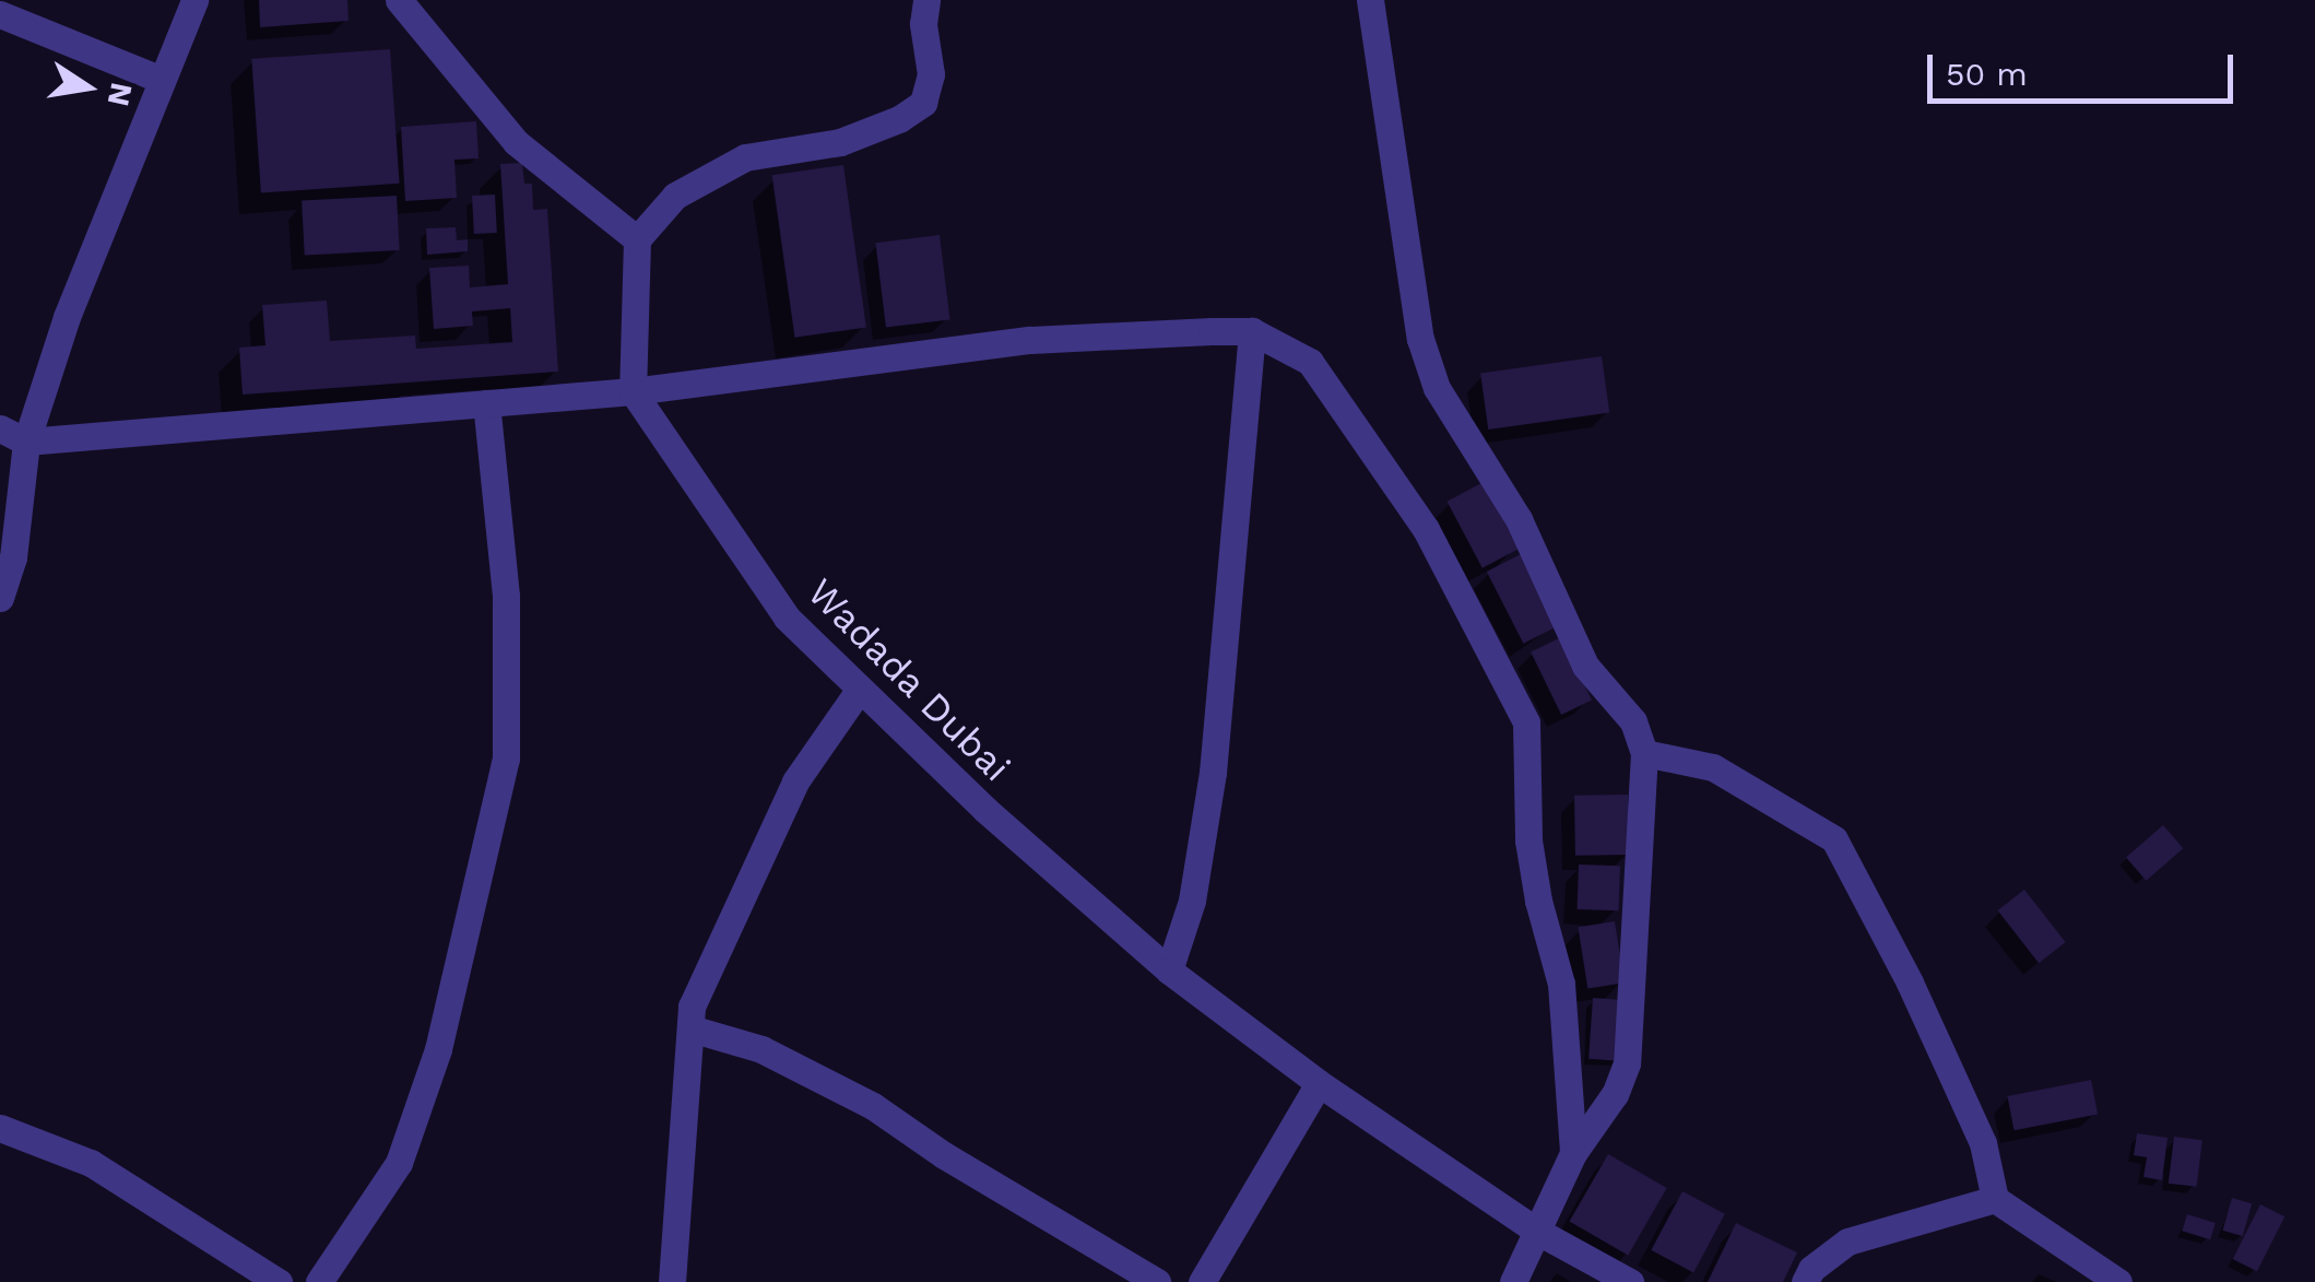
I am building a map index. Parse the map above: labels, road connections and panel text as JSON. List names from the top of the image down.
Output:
{
  "streets": {
    "street": ["Wadada Dubai"]
  },
  "scale_bar": "50 m",
  "north": "right"
}
